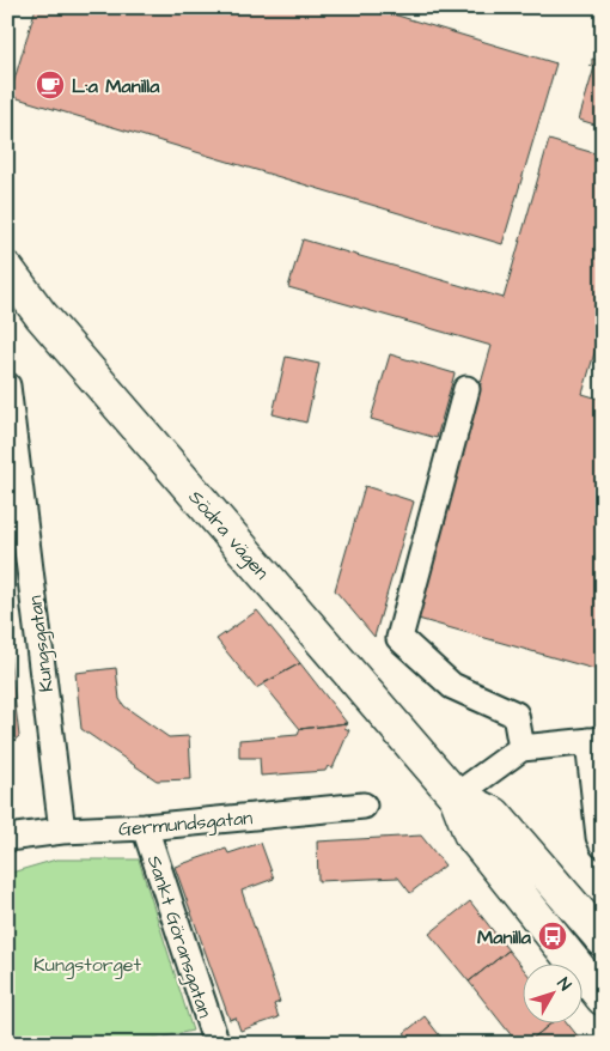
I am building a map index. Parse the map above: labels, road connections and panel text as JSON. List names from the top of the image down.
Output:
{
  "streets": {
    "main road": ["Södra vägen"],
    "street": ["Kungsgatan", "Germundsgatan", "Sankt Göransgatan"]
  },
  "crossings": [
    ["Kungsgatan", "Germundsgatan"],
    ["Germundsgatan", "Sankt Göransgatan"]
  ],
  "parks": ["Kungstorget"],
  "places": {
    "cafe": ["L:a Manilla"],
    "bus stop": ["Manilla"]
  },
  "north": "top right"
}
